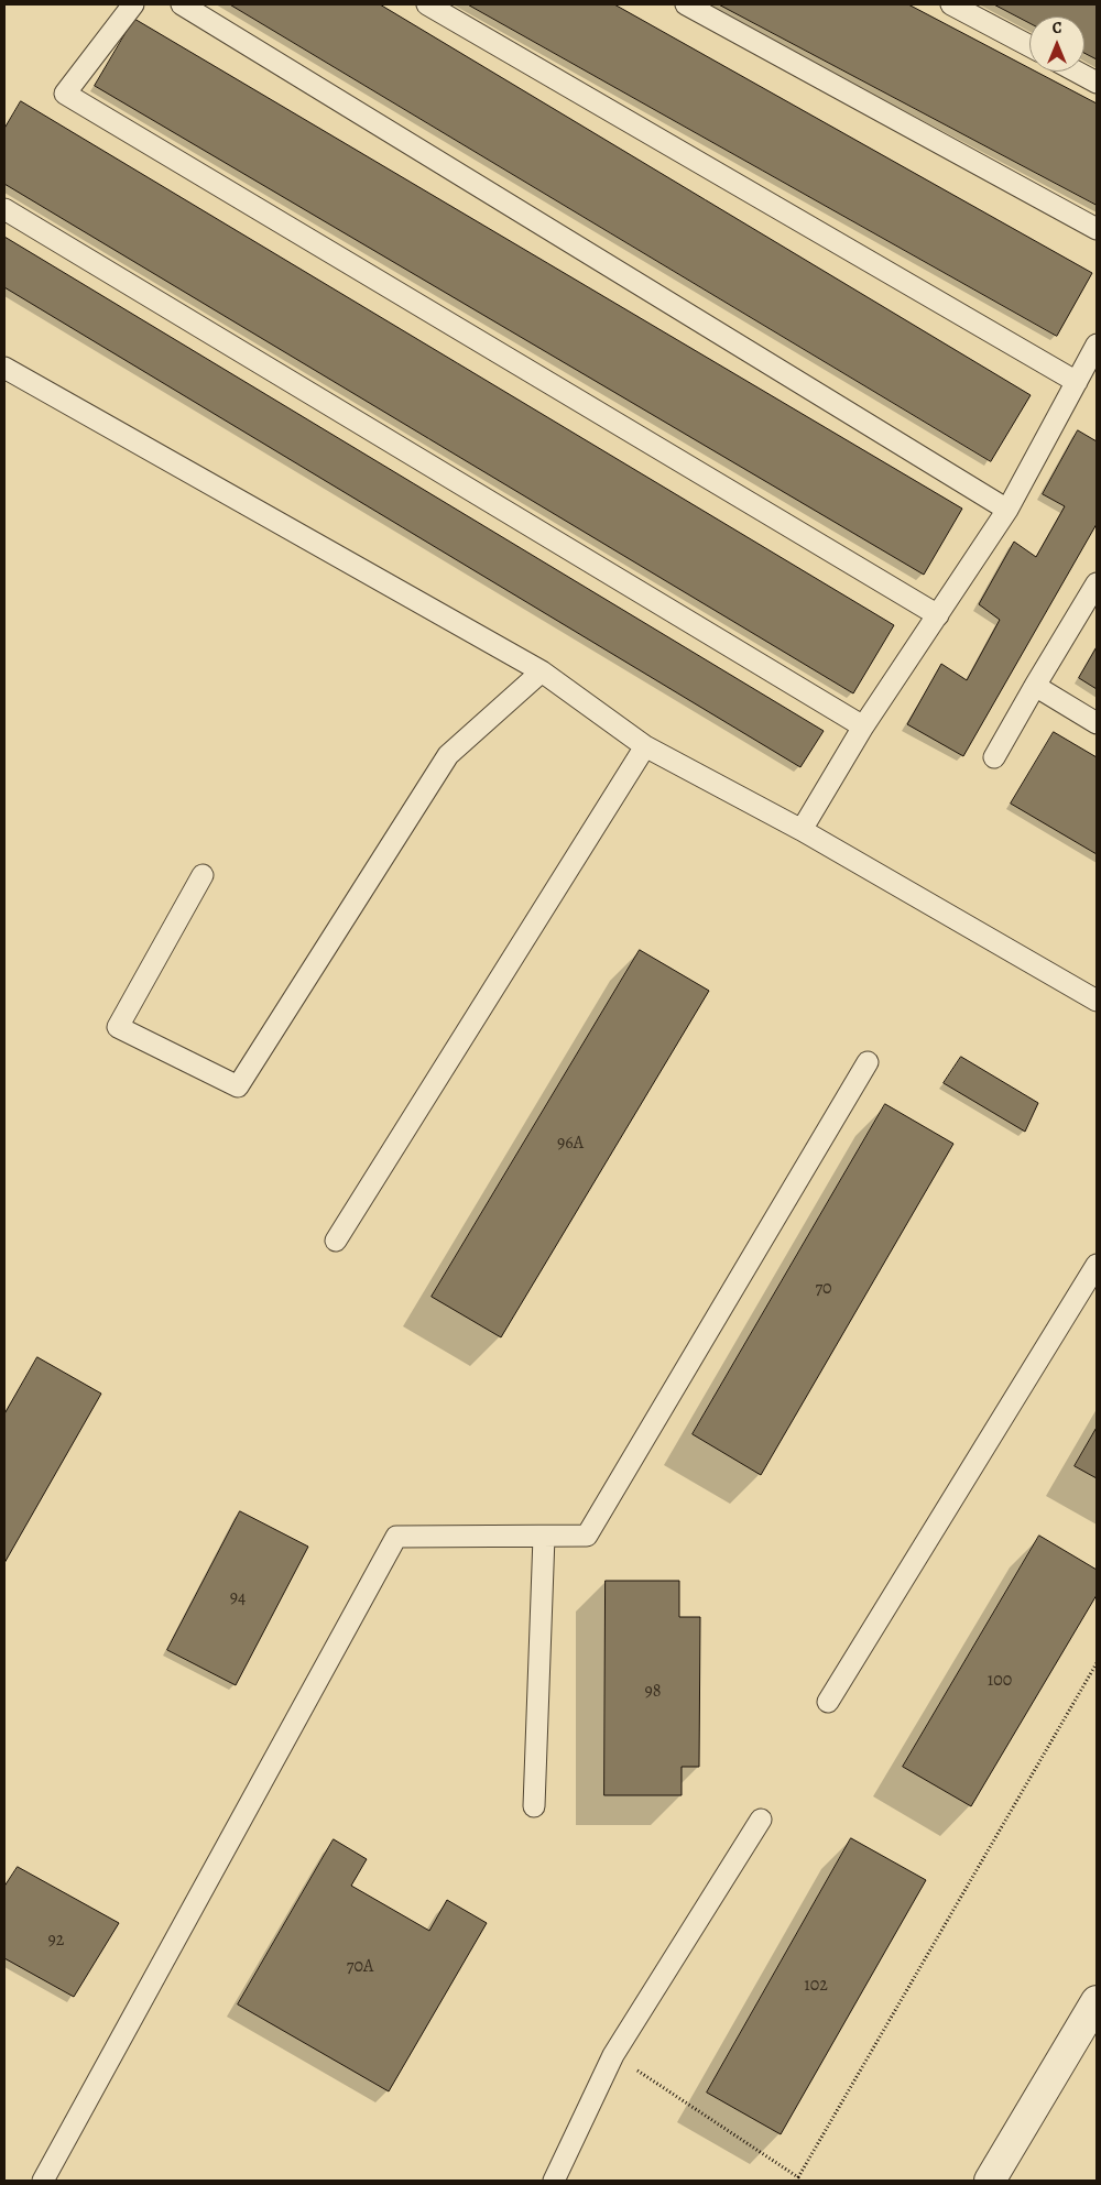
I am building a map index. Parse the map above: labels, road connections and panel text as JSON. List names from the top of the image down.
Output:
{
  "house_numbers": [
    "96А",
    "70",
    "94",
    "100",
    "98",
    "92",
    "70А",
    "102"
  ],
  "north": "top"
}
